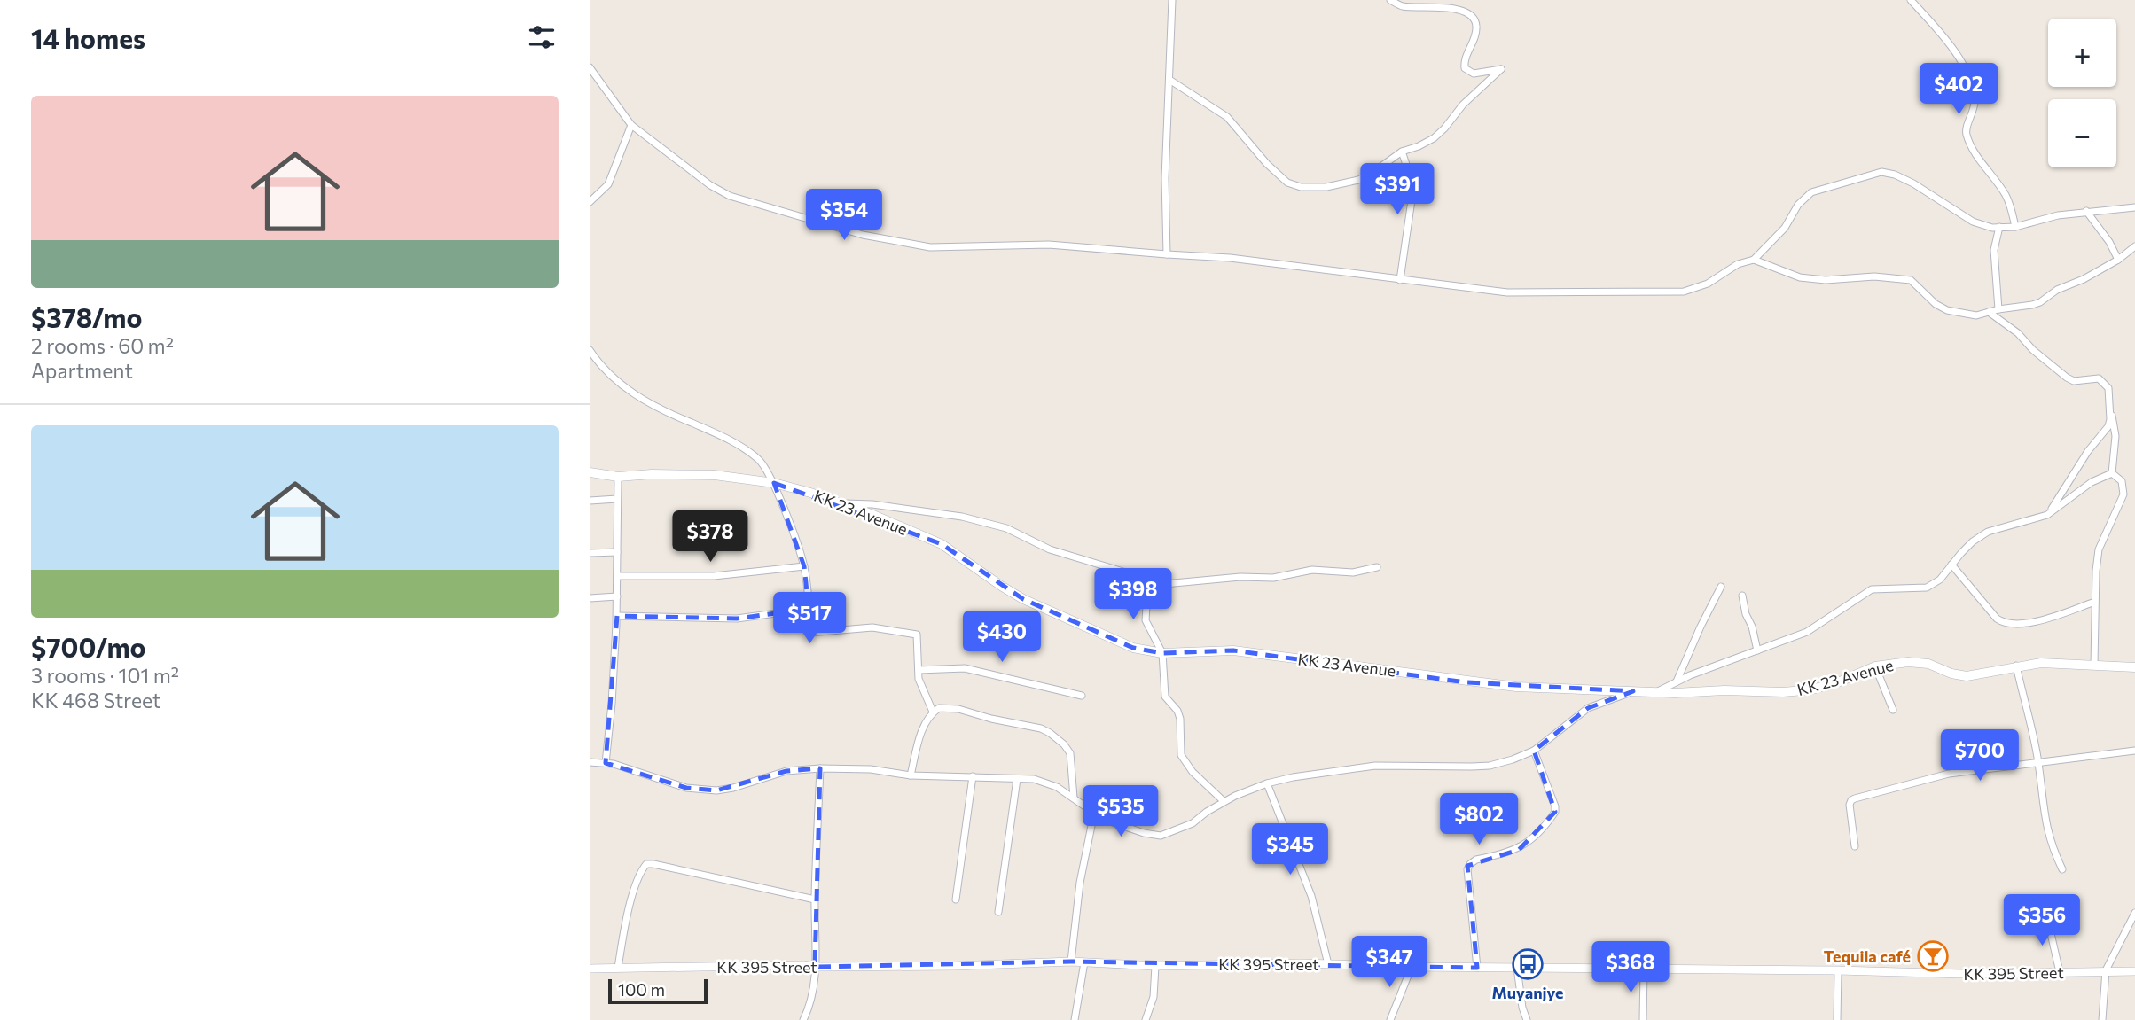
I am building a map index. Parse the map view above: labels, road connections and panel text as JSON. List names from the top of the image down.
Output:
{
  "streets": {
    "main road": ["KK 23 Avenue"],
    "street": ["KK 395 Street"]
  },
  "places": {
    "bar": ["Tequila café"],
    "bus stop": ["Muyanjye"]
  },
  "scale_bar": "100 m",
  "page": {
    "heading": "14 homes",
    "map_buttons": ["+", "−"],
    "price": [
      "$402",
      "$391",
      "$354",
      "$378",
      "$398",
      "$517",
      "$430",
      "$700",
      "$535",
      "$802",
      "$345",
      "$356",
      "$347",
      "$368"
    ],
    "list": [
      {
        "name": "$378/mo",
        "note": "2 rooms · 60 m² · Apartment"
      },
      {
        "name": "$700/mo",
        "note": "3 rooms · 101 m² · KK 468 Street"
      }
    ],
    "scale": "100 m"
  }
}
